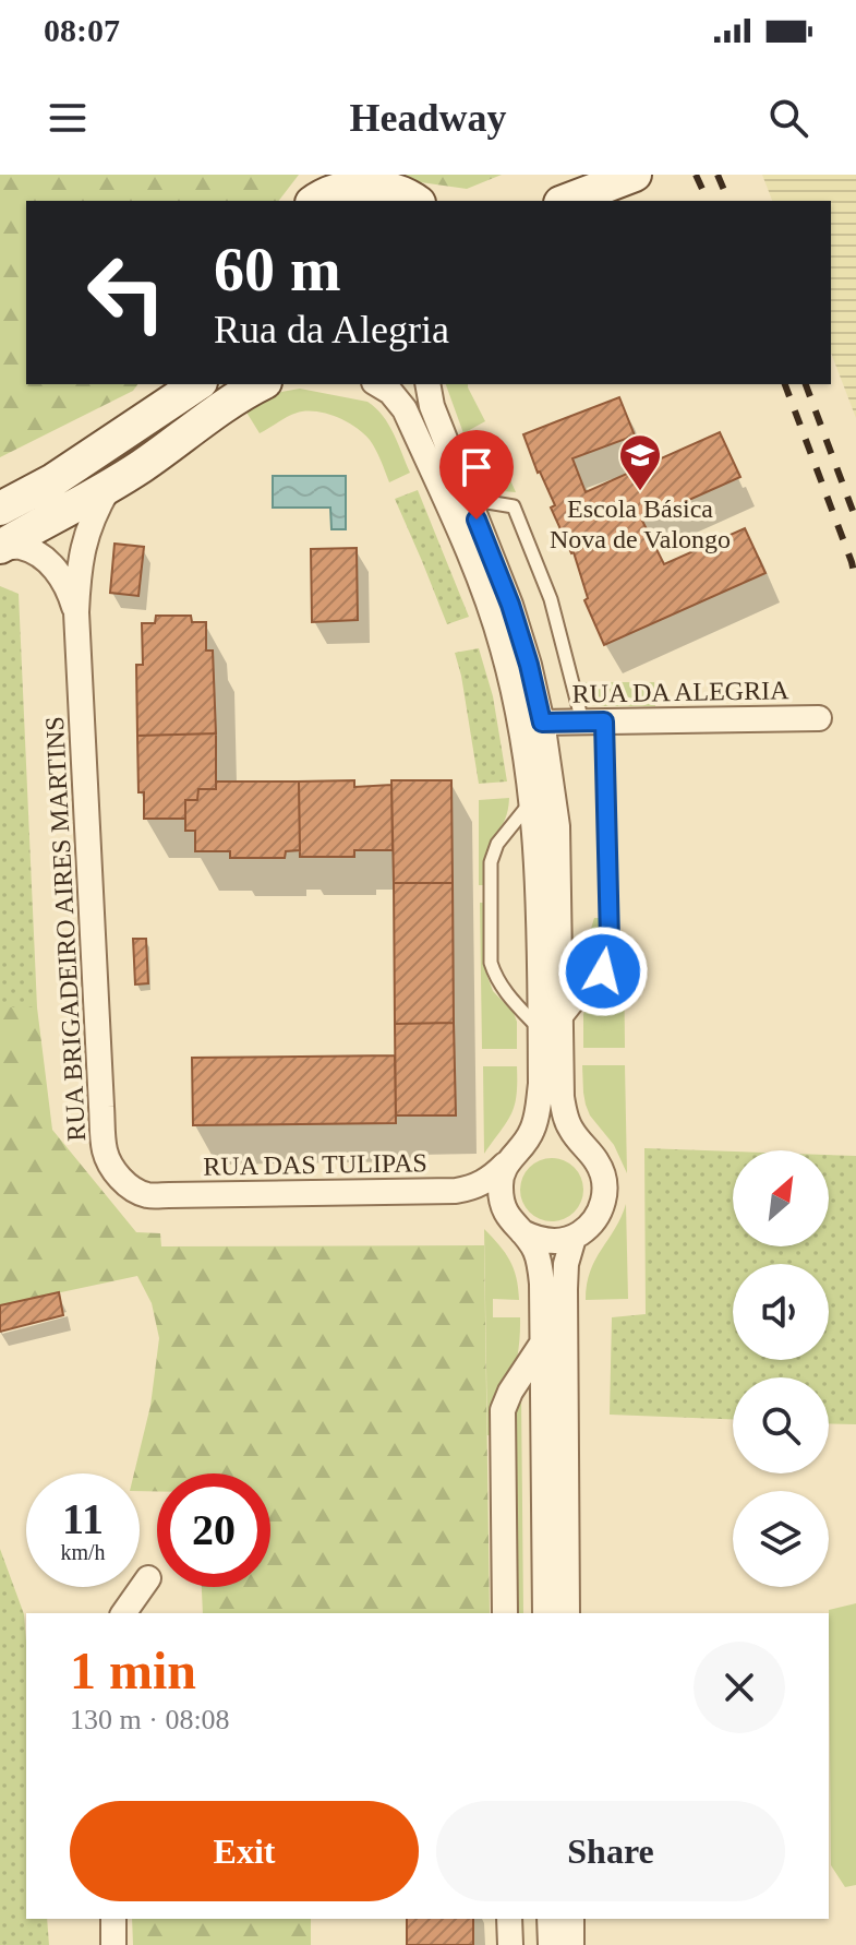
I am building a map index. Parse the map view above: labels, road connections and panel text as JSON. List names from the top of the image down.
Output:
{
  "streets": {
    "street": ["RUA DA ALEGRIA", "RUA BRIGADEIRO AIRES MARTINS", "RUA DAS TULIPAS"]
  },
  "crossings": [
    ["RUA BRIGADEIRO AIRES MARTINS", "RUA DAS TULIPAS"]
  ],
  "places": {
    "school or university": ["Escola Básica Nova de Valongo"]
  },
  "north": "top right",
  "page": {
    "status": "08:07",
    "header": "Headway",
    "turn": ["60 m", "Rua da Alegria"],
    "speed": "11 km/h",
    "limit": "20",
    "heading": ["1 min", "130 m · 08:08"],
    "buttons": ["Exit", "Share"]
  }
}
